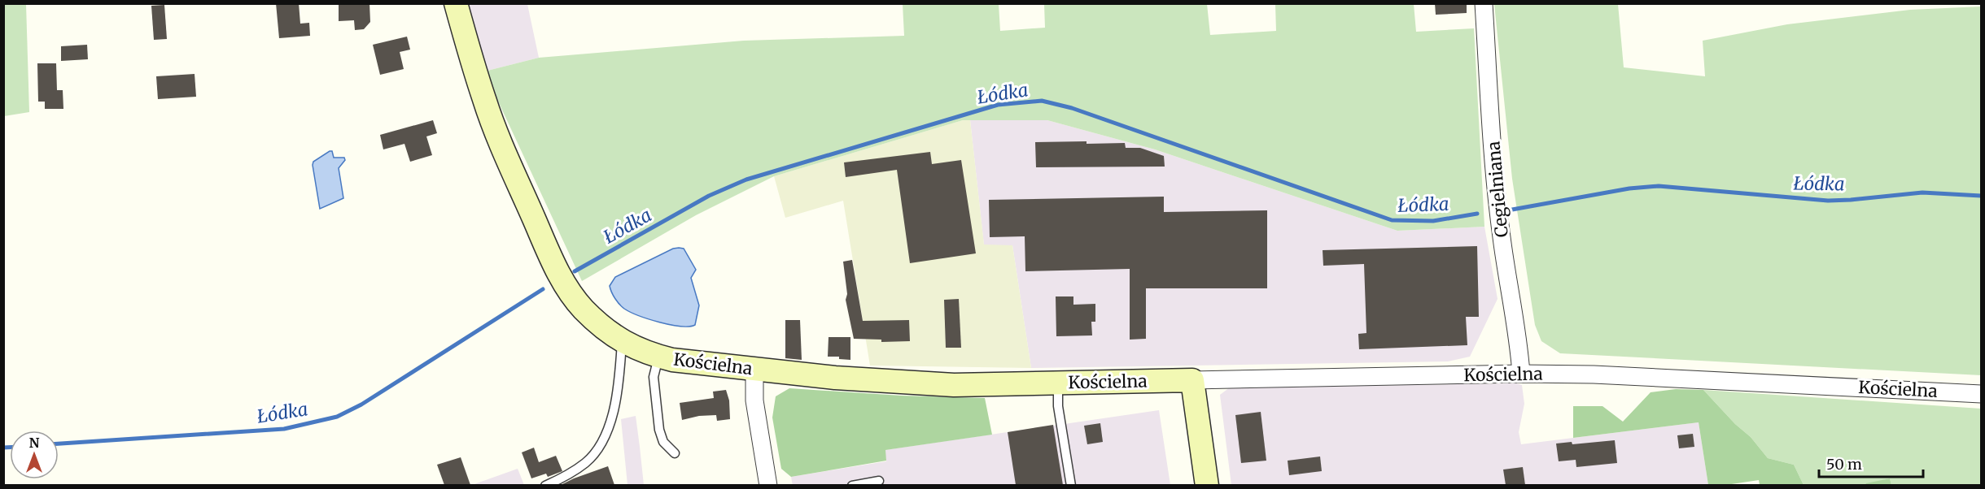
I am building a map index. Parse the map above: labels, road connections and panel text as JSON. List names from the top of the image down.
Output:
{
  "streets": {
    "street": ["Cegielniana", "Kościelna"]
  },
  "crossings": [
    ["Cegielniana", "Kościelna"]
  ],
  "water": ["Łódka"],
  "scale_bar": "50 m",
  "north": "top"
}
